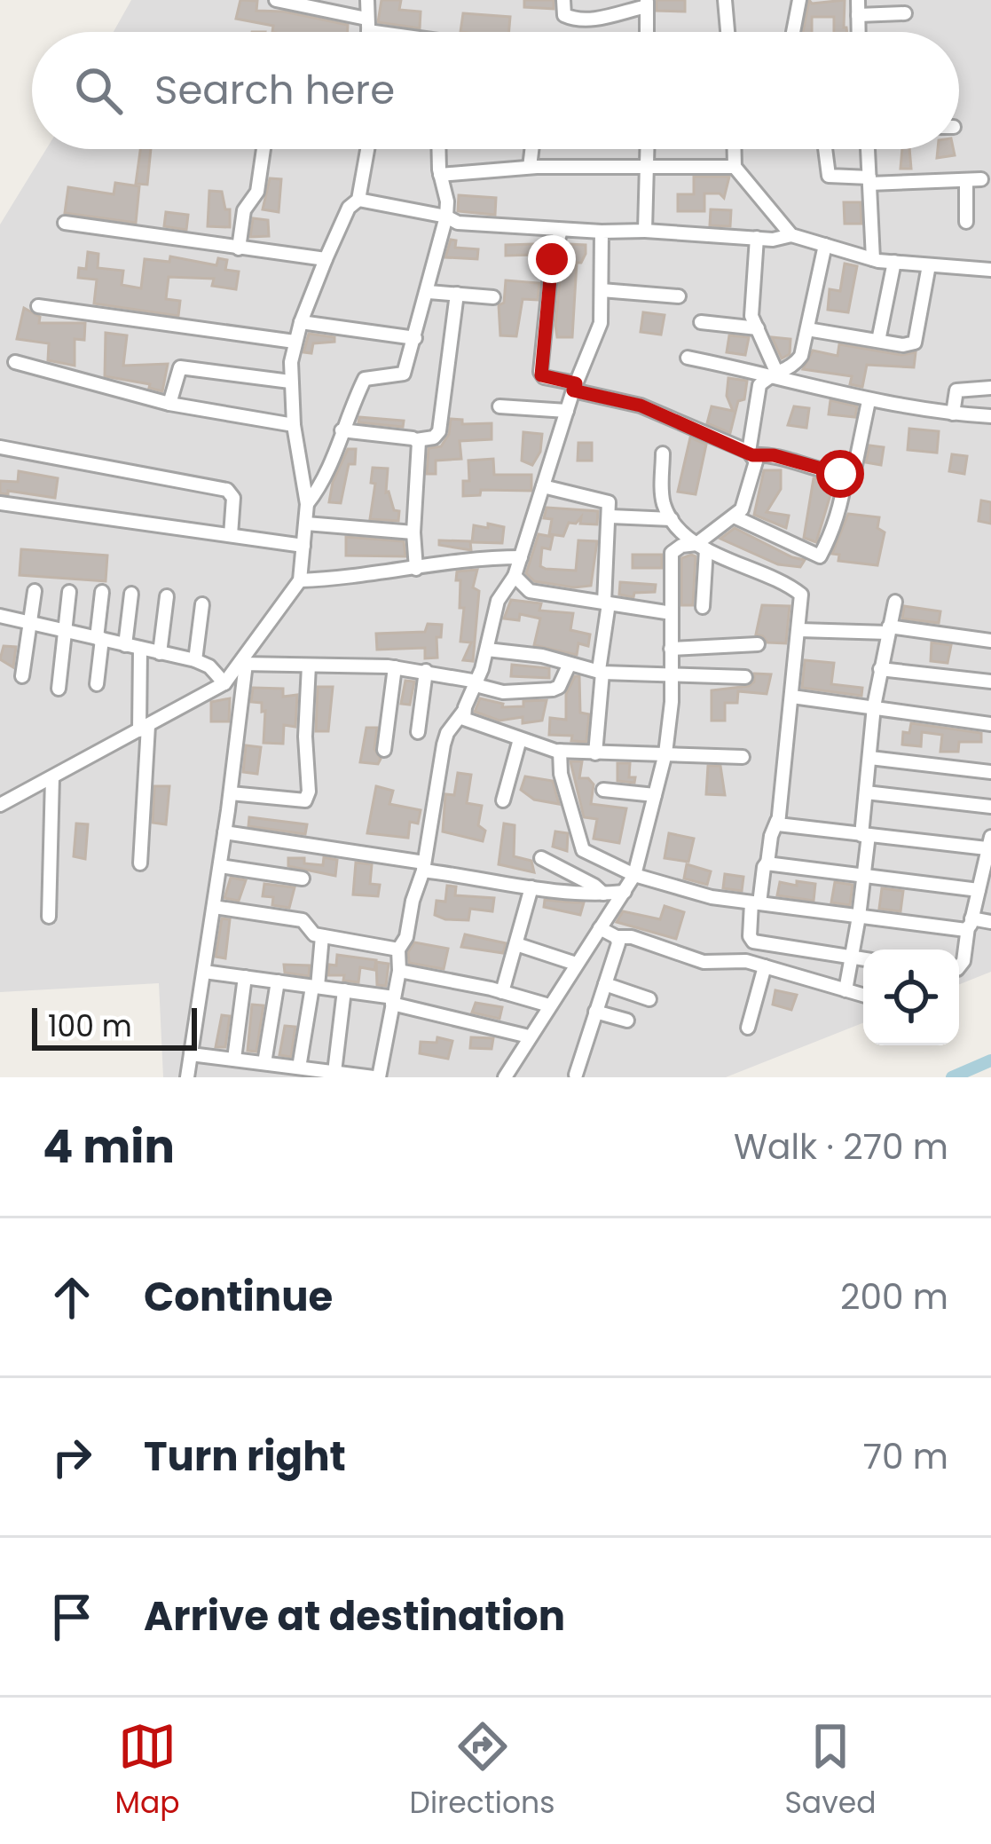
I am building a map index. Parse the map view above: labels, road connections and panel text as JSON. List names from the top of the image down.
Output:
{
  "scale_bar": "100 m",
  "page": {
    "search": "Search here",
    "scale": "100 m",
    "heading": ["4 min", "Walk · 270 m"],
    "list": [
      ["Continue", "200 m"],
      ["Turn right", "70 m"],
      "Arrive at destination"
    ],
    "nav": ["Map", "Directions", "Saved"]
  }
}
